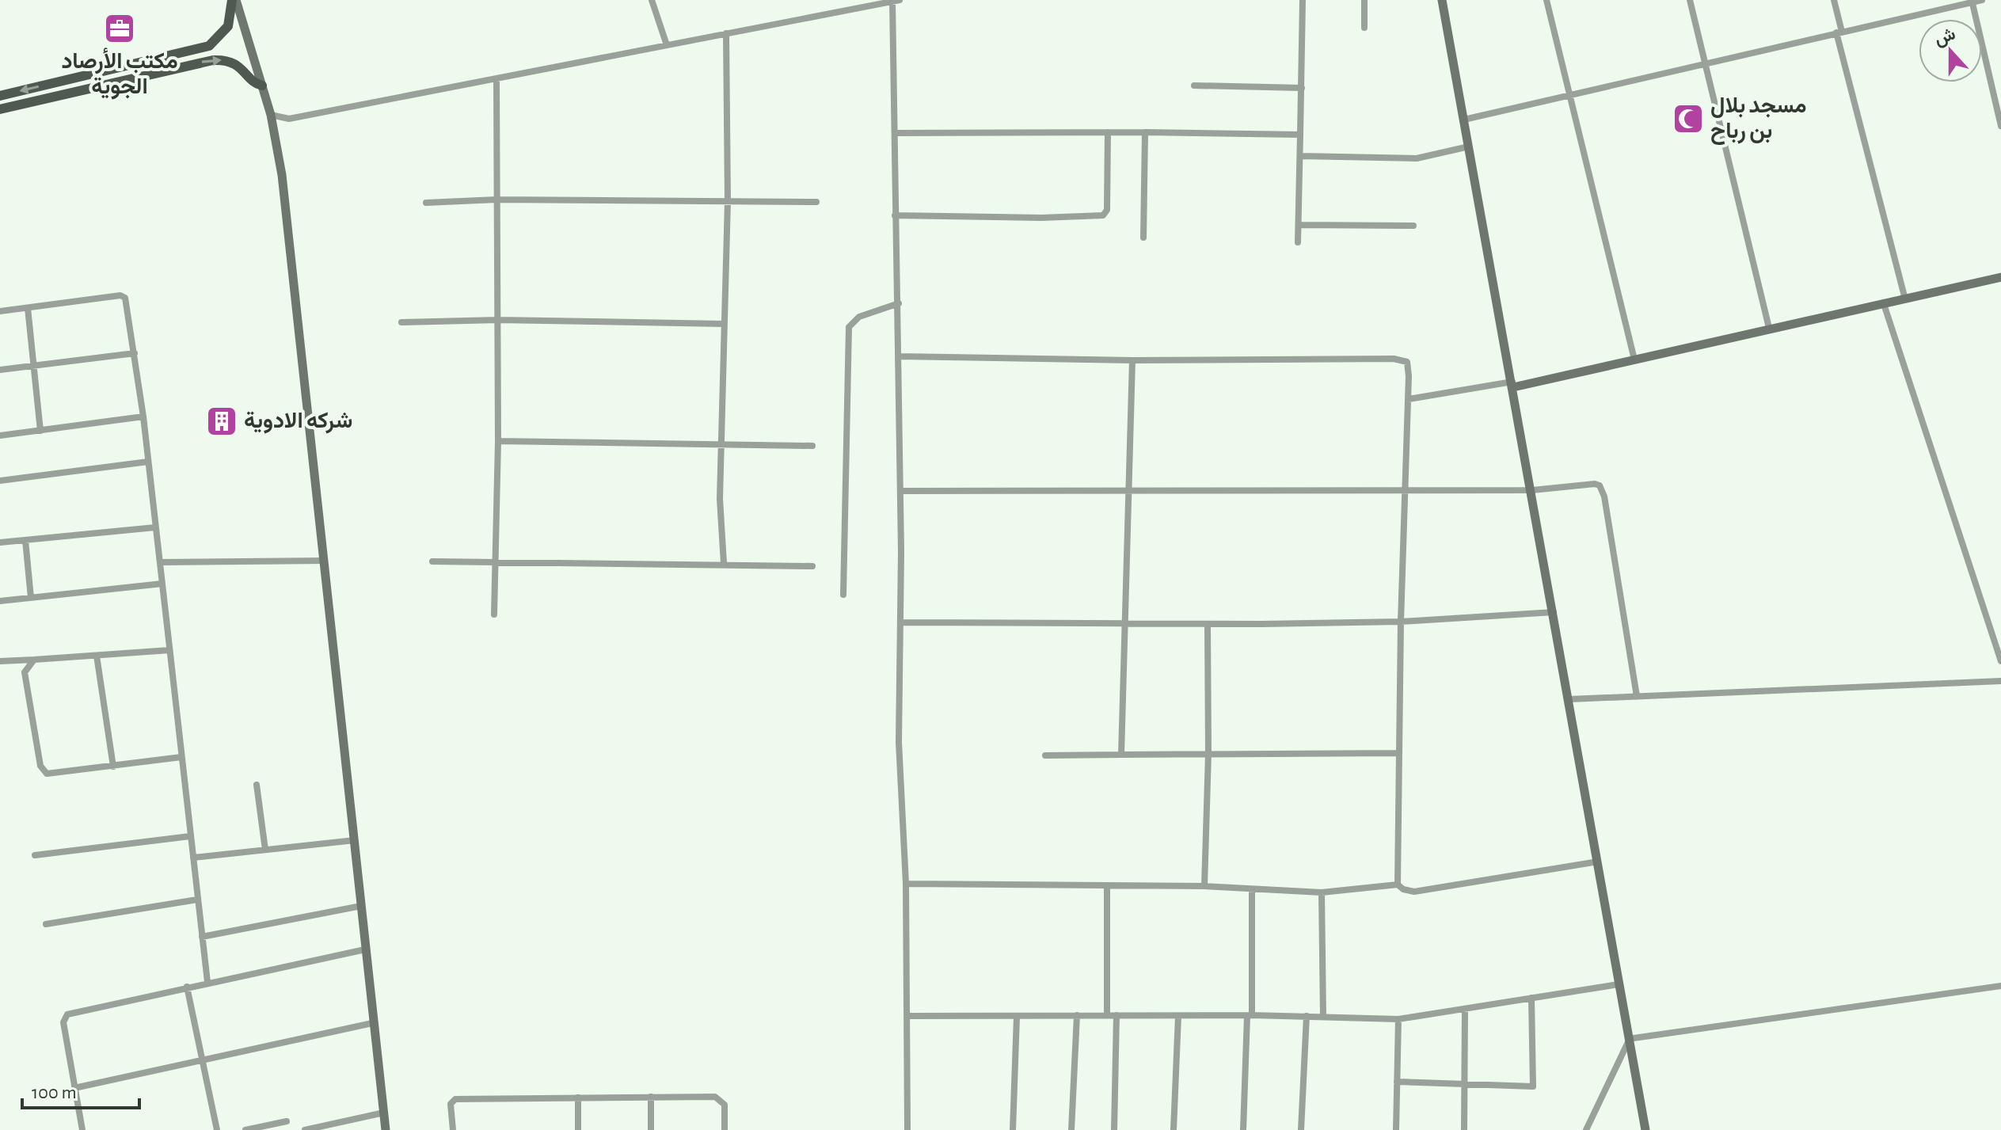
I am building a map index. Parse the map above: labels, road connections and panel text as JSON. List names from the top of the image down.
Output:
{
  "places": {
    "office": ["مكتب الأرصاد الجوية"],
    "mosque": ["مسجد بلال بن رباح"],
    "building": ["شركه الادوية"]
  },
  "scale_bar": "100 m",
  "north": "top"
}
